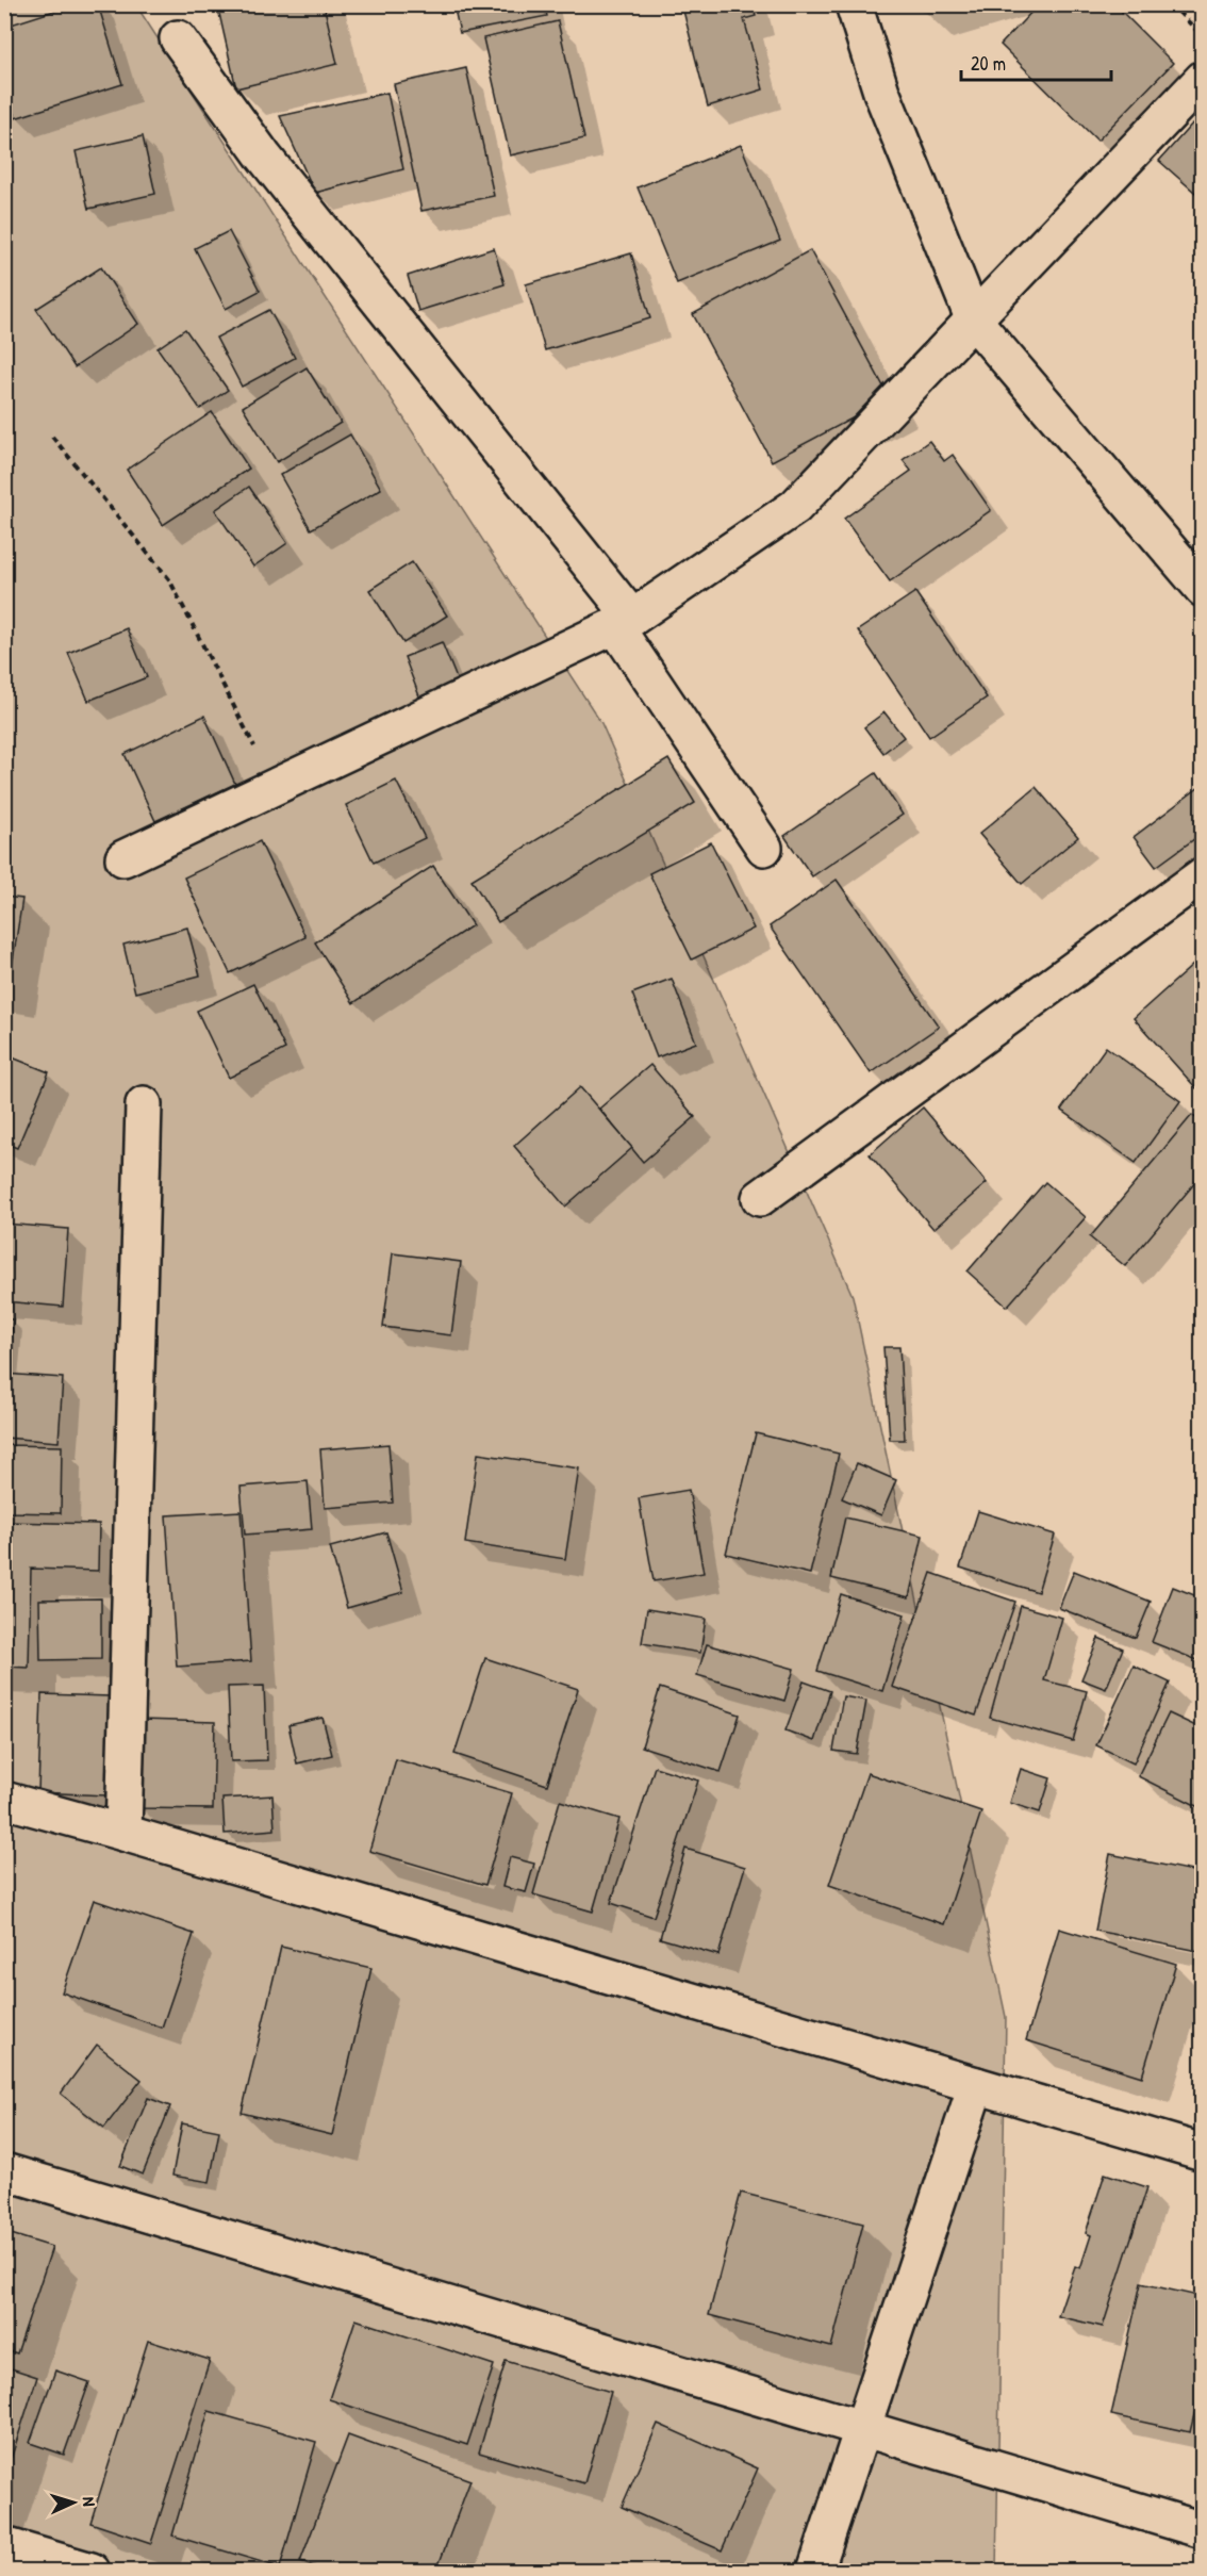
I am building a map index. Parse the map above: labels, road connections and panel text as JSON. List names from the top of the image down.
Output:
{
  "scale_bar": "20 m",
  "north": "right"
}
